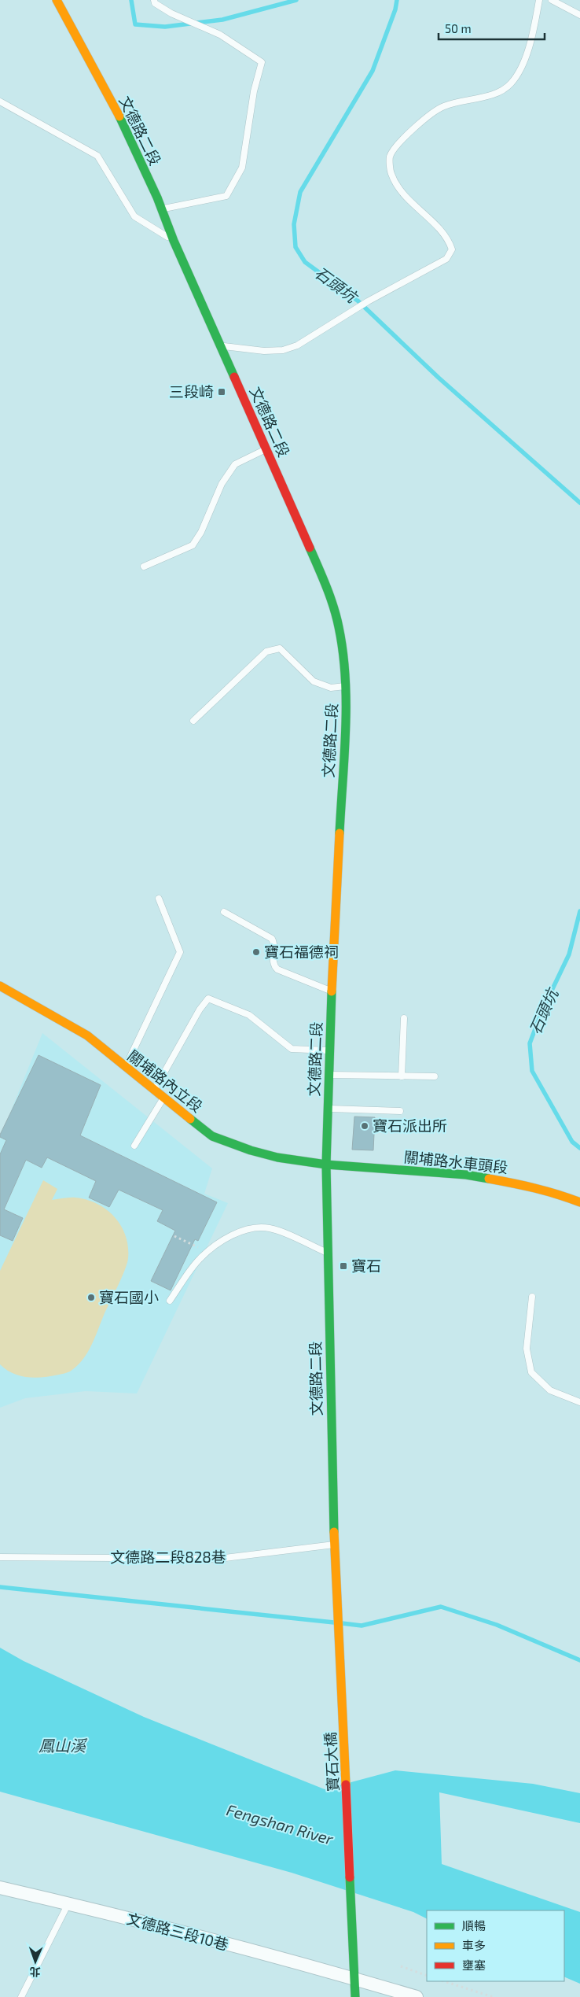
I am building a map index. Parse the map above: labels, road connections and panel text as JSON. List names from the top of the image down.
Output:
{
  "streets": {
    "main road": [
      "文德路二段",
      "關埔路內立段",
      "關埔路水車頭段",
      "寶石大橋"
    ],
    "street": ["文德路三段10巷"],
    "lane": ["文德路二段828巷"]
  },
  "crossings": [
    ["文德路二段", "關埔路內立段"],
    ["文德路二段", "關埔路水車頭段"],
    ["文德路二段", "文德路二段828巷"],
    ["文德路二段", "寶石大橋"],
    ["關埔路內立段", "關埔路水車頭段"],
    ["文德路二段828巷", "寶石大橋"],
    ["寶石大橋", "文德路三段10巷"]
  ],
  "water": ["石頭坑", "鳳山溪", "Fengshan River"],
  "places": {
    "transit": ["三段崎", "寶石"],
    "other": ["寶石福德祠", "寶石派出所", "寶石國小"]
  },
  "legend": ["順暢", "車多", "壅塞"],
  "scale_bar": "50 m",
  "north": "bottom"
}
